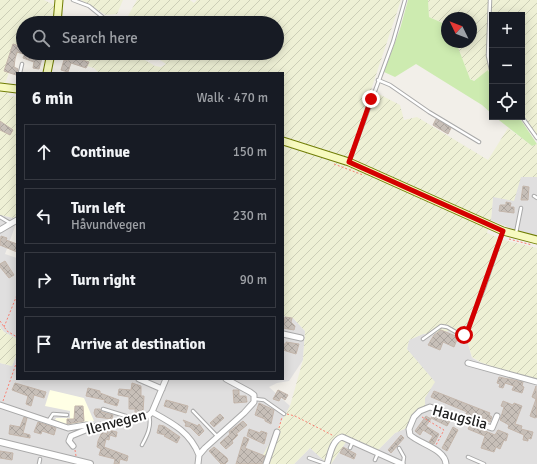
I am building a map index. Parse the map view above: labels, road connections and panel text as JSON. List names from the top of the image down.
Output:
{
  "streets": {
    "street": ["Haugslia", "Ilenvegen"]
  },
  "north": "top left",
  "page": {
    "map_buttons": ["+", "−"],
    "search": "Search here",
    "heading": ["6 min", "Walk · 470 m"],
    "list": [
      ["Continue", "150 m"],
      ["Turn left", "Håvundvegen", "230 m"],
      ["Turn right", "90 m"],
      "Arrive at destination"
    ]
  }
}
